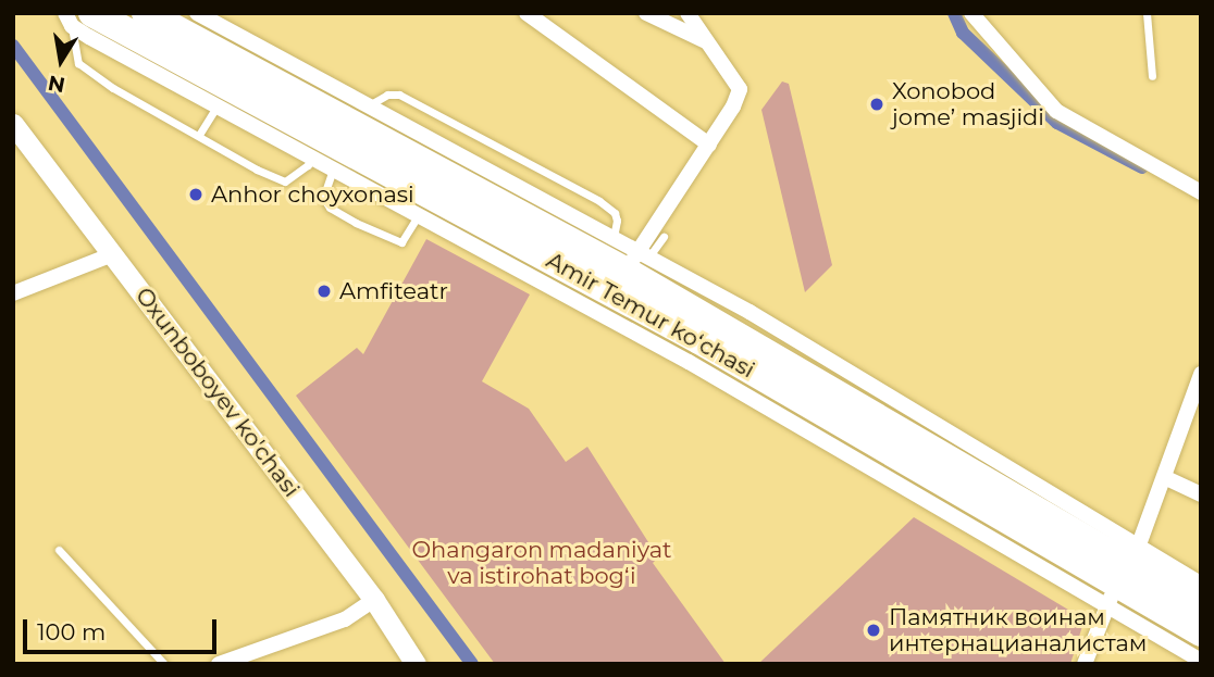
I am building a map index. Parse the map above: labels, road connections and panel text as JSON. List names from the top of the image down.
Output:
{
  "streets": {
    "highway": ["Amir Temur koʻchasi"],
    "main road": ["Oxunboboyev ko'chasi"]
  },
  "parks": ["Ohangaron madaniyat va istirohat bogʻi"],
  "places": [
    "Xonobod jome’ masjidi",
    "Anhor choyxonasi",
    "Amfiteatr",
    "Памятник воинам интернацианалистам"
  ],
  "scale_bar": "100 m",
  "north": "bottom"
}
